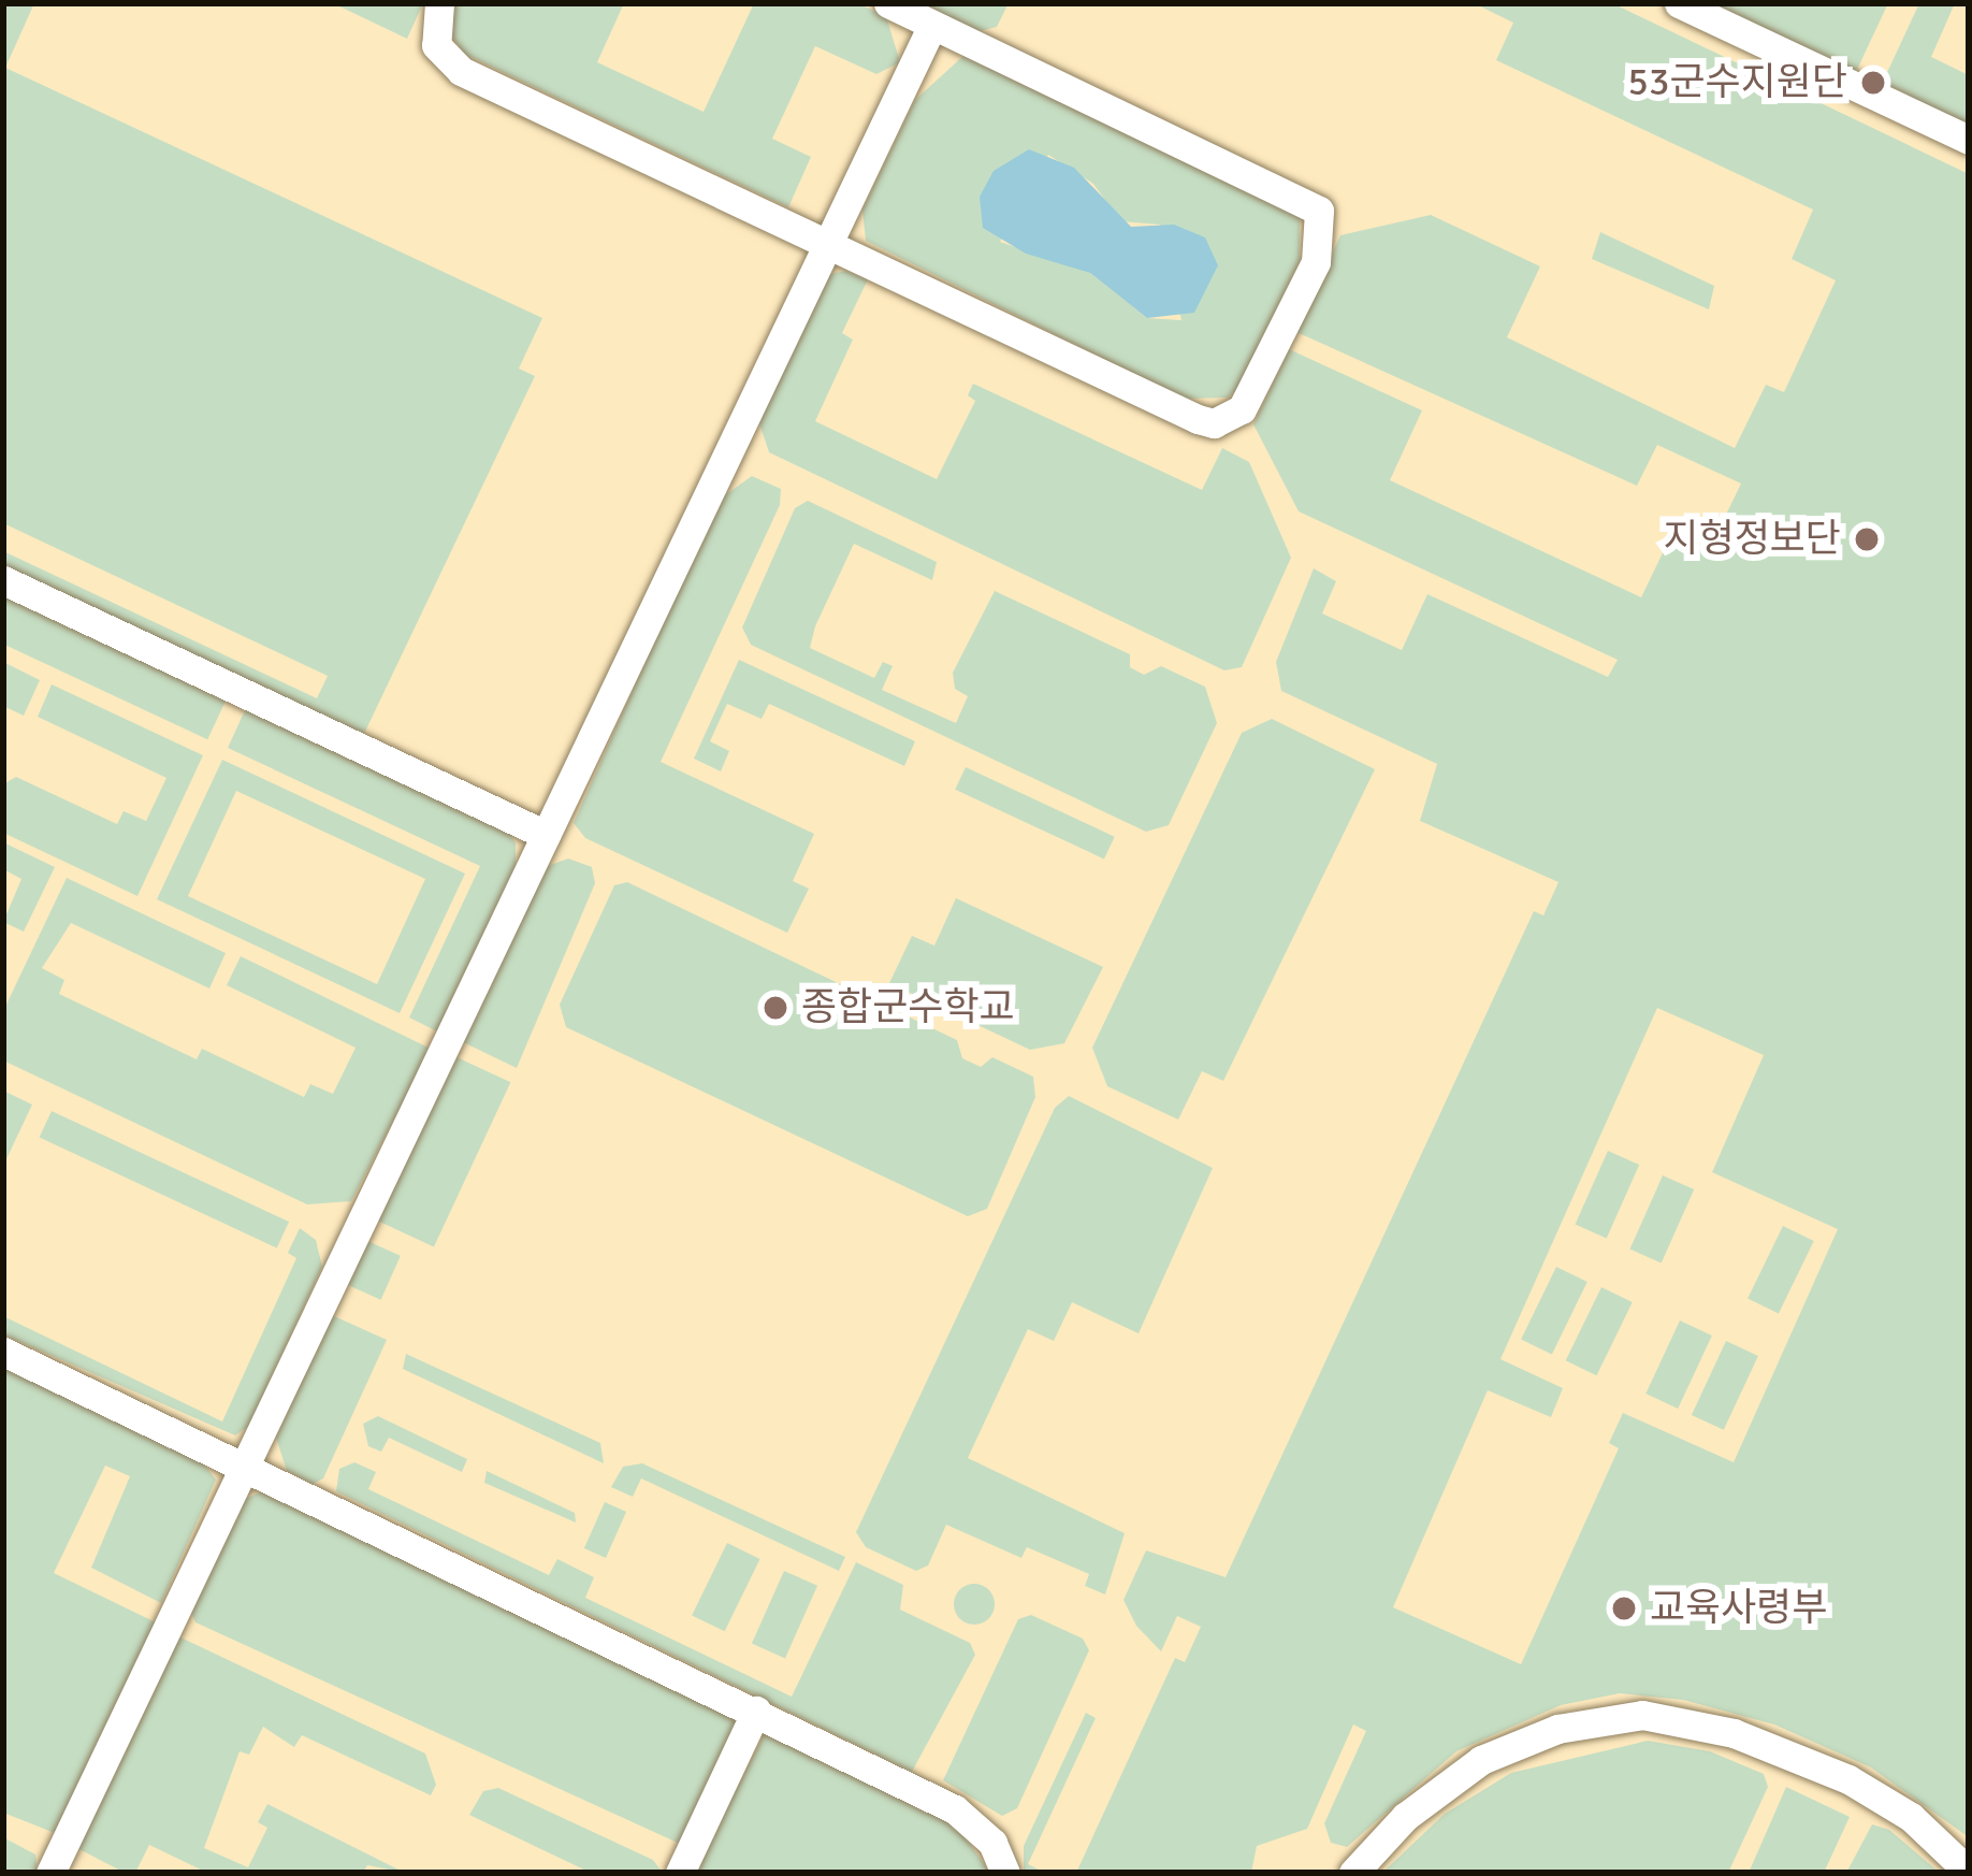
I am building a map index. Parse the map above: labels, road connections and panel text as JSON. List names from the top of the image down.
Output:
{
  "places": [
    "53군수지원단",
    "지형정보단",
    "종합군수학교",
    "교육사령부"
  ]
}
